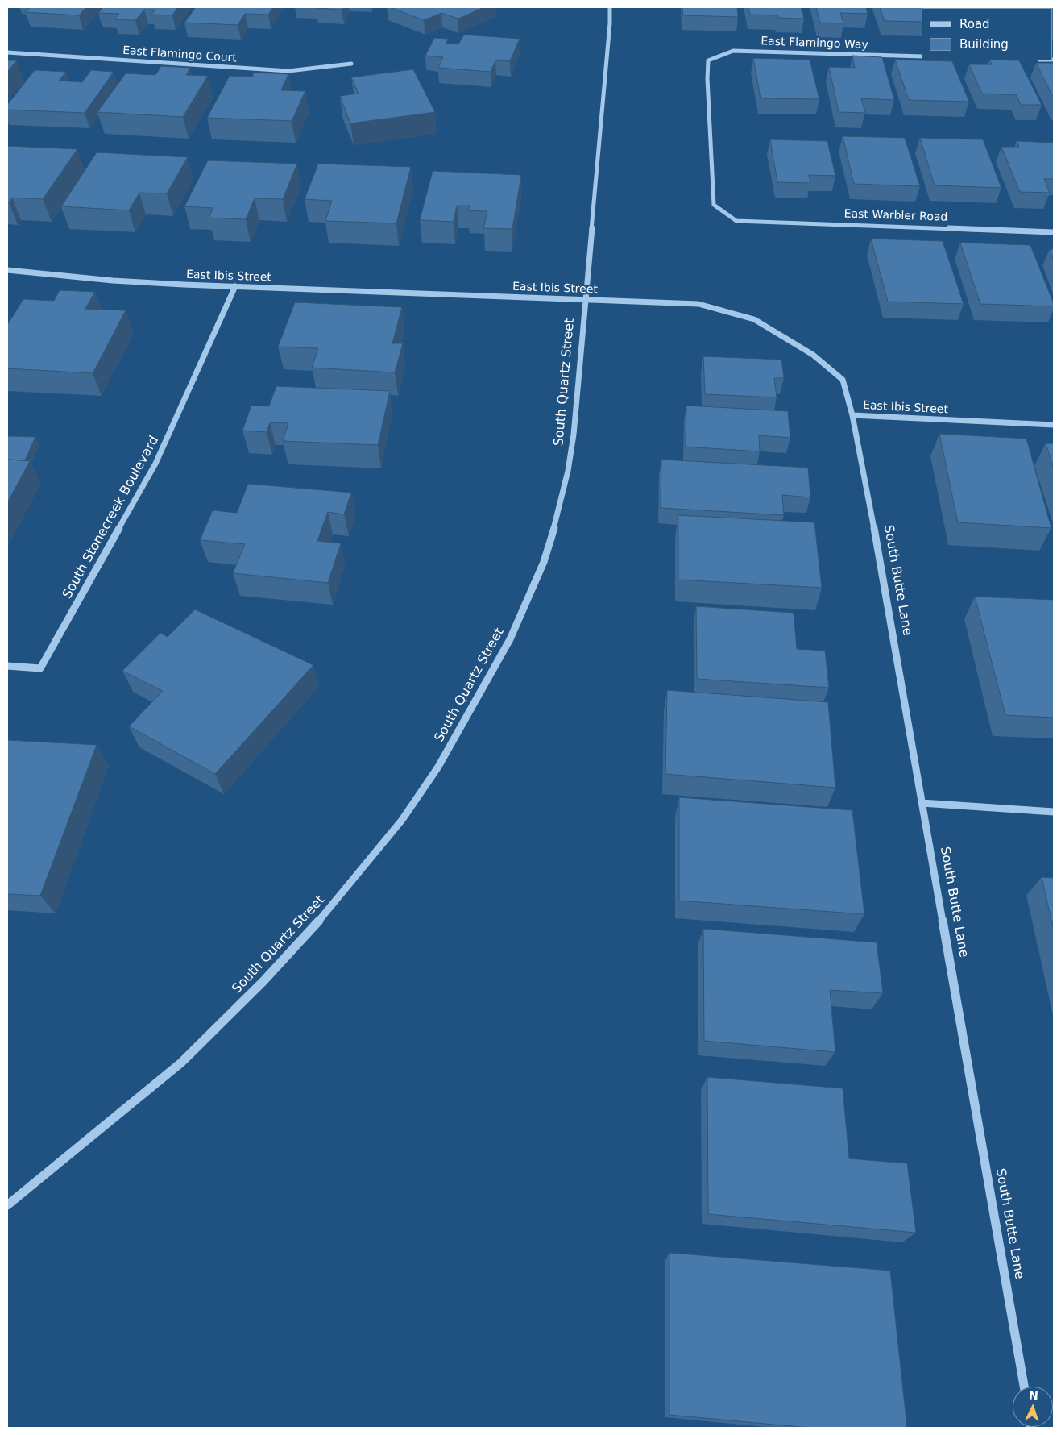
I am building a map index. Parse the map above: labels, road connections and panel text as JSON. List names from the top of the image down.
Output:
{
  "streets": {
    "street": [
      "East Flamingo Way",
      "East Flamingo Court",
      "East Warbler Road",
      "East Ibis Street",
      "South Quartz Street",
      "South Stonecreek Boulevard",
      "South Butte Lane"
    ]
  },
  "crossings": [
    ["East Flamingo Way", "East Warbler Road"],
    ["East Ibis Street", "South Quartz Street"],
    ["East Ibis Street", "South Stonecreek Boulevard"],
    ["East Ibis Street", "South Butte Lane"]
  ],
  "legend": ["Road", "Building"],
  "north": "top"
}
